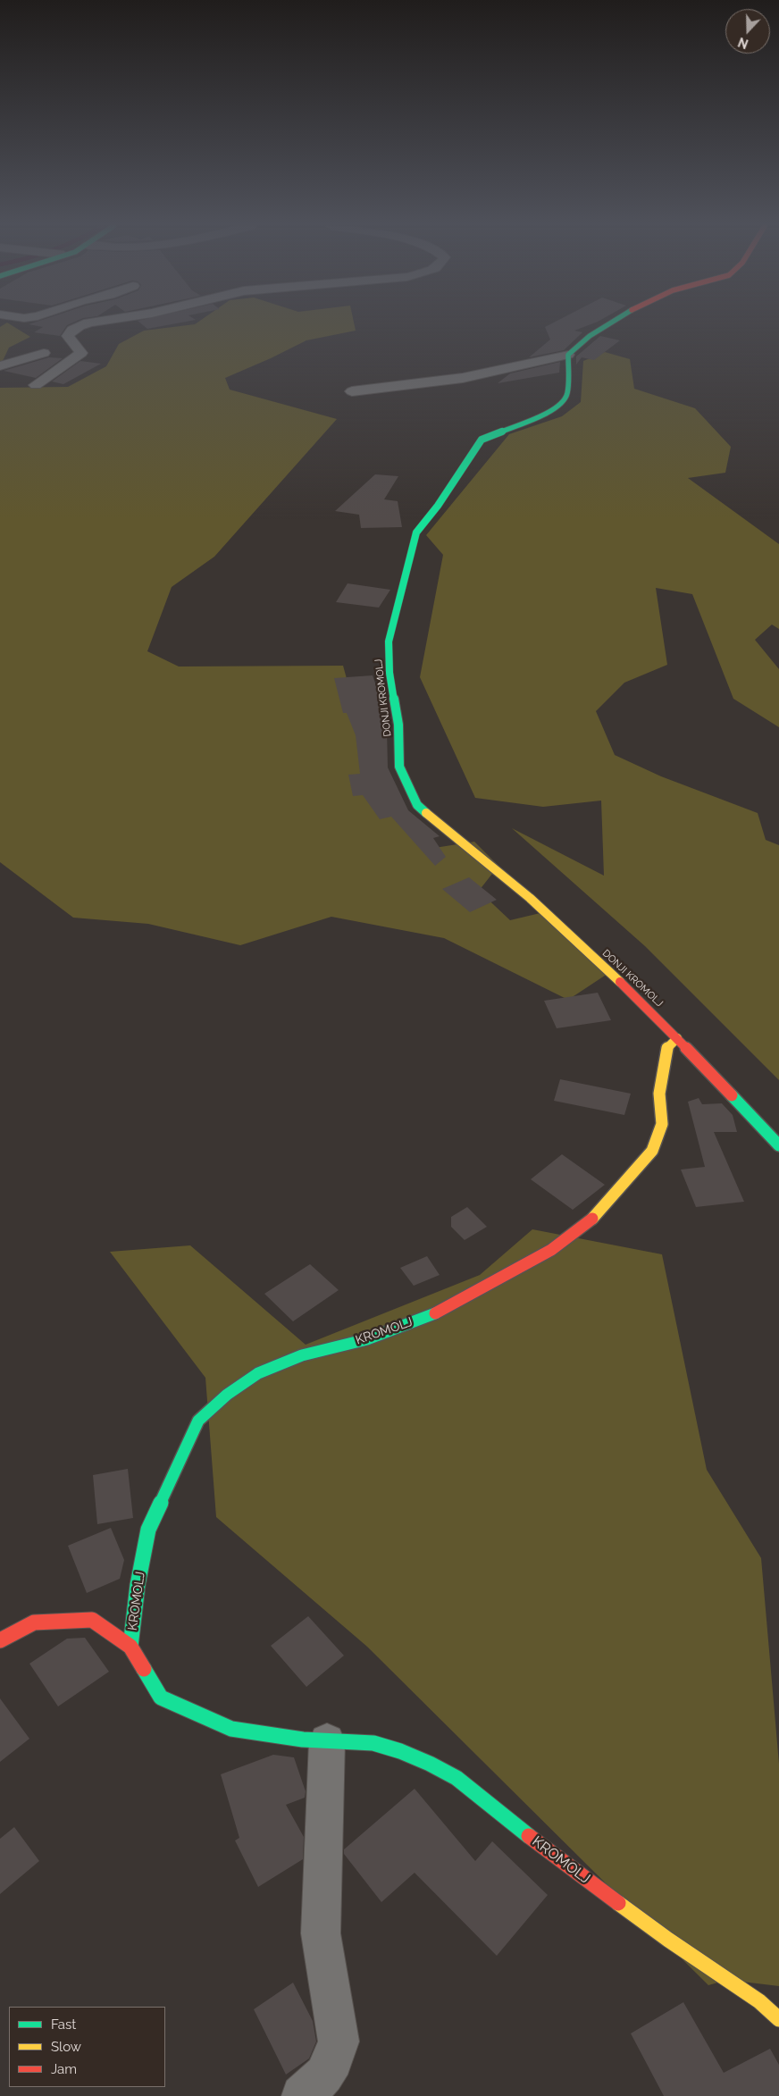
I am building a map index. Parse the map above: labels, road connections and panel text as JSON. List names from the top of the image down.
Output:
{
  "streets": {
    "street": ["DONJI KROMOLJ", "KROMOLJ"]
  },
  "crossings": [
    ["DONJI KROMOLJ", "KROMOLJ"]
  ],
  "legend": ["Fast", "Slow", "Jam"],
  "north": "bottom"
}
